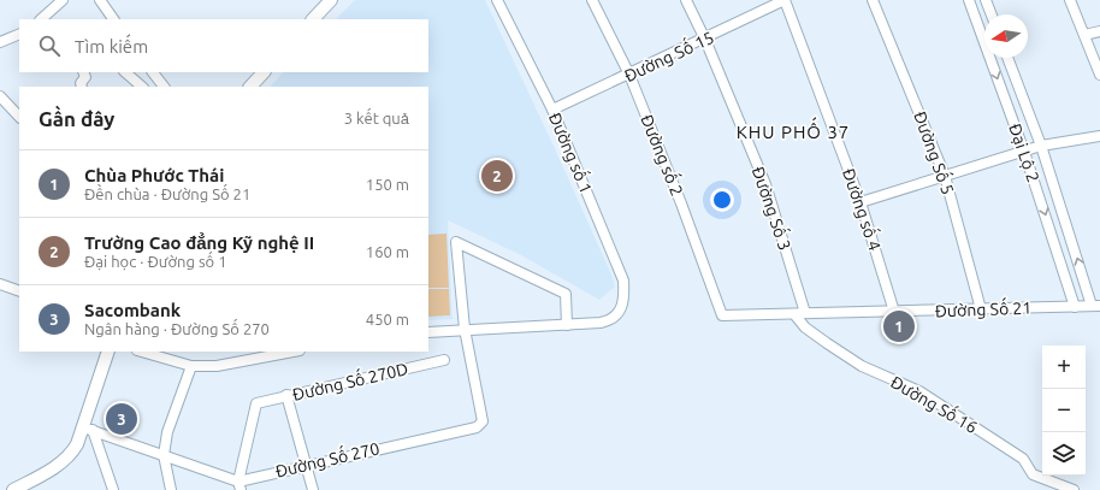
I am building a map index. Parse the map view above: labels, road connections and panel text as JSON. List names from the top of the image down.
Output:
{
  "streets": {
    "street": [
      "Đường Số 15",
      "Đường số 1",
      "Đường Số 5",
      "Đại Lộ 2",
      "Đường số 2",
      "Đường Số 3",
      "Đường số 4",
      "Đường Số 21",
      "Đường Số 270D",
      "Đường Số 16",
      "Đường Số 270"
    ]
  },
  "crossings": [
    ["Đường Số 15", "Đường số 1"],
    ["Đường Số 15", "Đường số 2"],
    ["Đường Số 15", "Đường Số 3"],
    ["Đường Số 15", "Đường số 4"],
    ["Đường Số 5", "Đường Số 21"],
    ["Đại Lộ 2", "Đường Số 21"],
    ["Đường số 2", "Đường Số 21"],
    ["Đường Số 3", "Đường Số 21"],
    ["Đường số 4", "Đường Số 21"],
    ["Đường Số 21", "Đường Số 16"],
    ["Đường Số 270D", "Đường Số 270"]
  ],
  "districts": ["KHU PHỐ 37"],
  "north": "left",
  "page": {
    "search": "Tìm kiếm",
    "heading": ["Gần đây", "3 kết quả"],
    "list": [
      {
        "mark": "1",
        "name": "Chùa Phước Thái",
        "note": "Đền chùa · Đường Số 21",
        "value": "150 m"
      },
      {
        "mark": "2",
        "name": "Trường Cao đẳng Kỹ nghệ II",
        "note": "Đại học · Đường số 1",
        "value": "160 m"
      },
      {
        "mark": "3",
        "name": "Sacombank",
        "note": "Ngân hàng · Đường Số 270",
        "value": "450 m"
      }
    ],
    "pins": ["2", "1", "3"],
    "map_buttons": ["+", "−"]
  }
}
